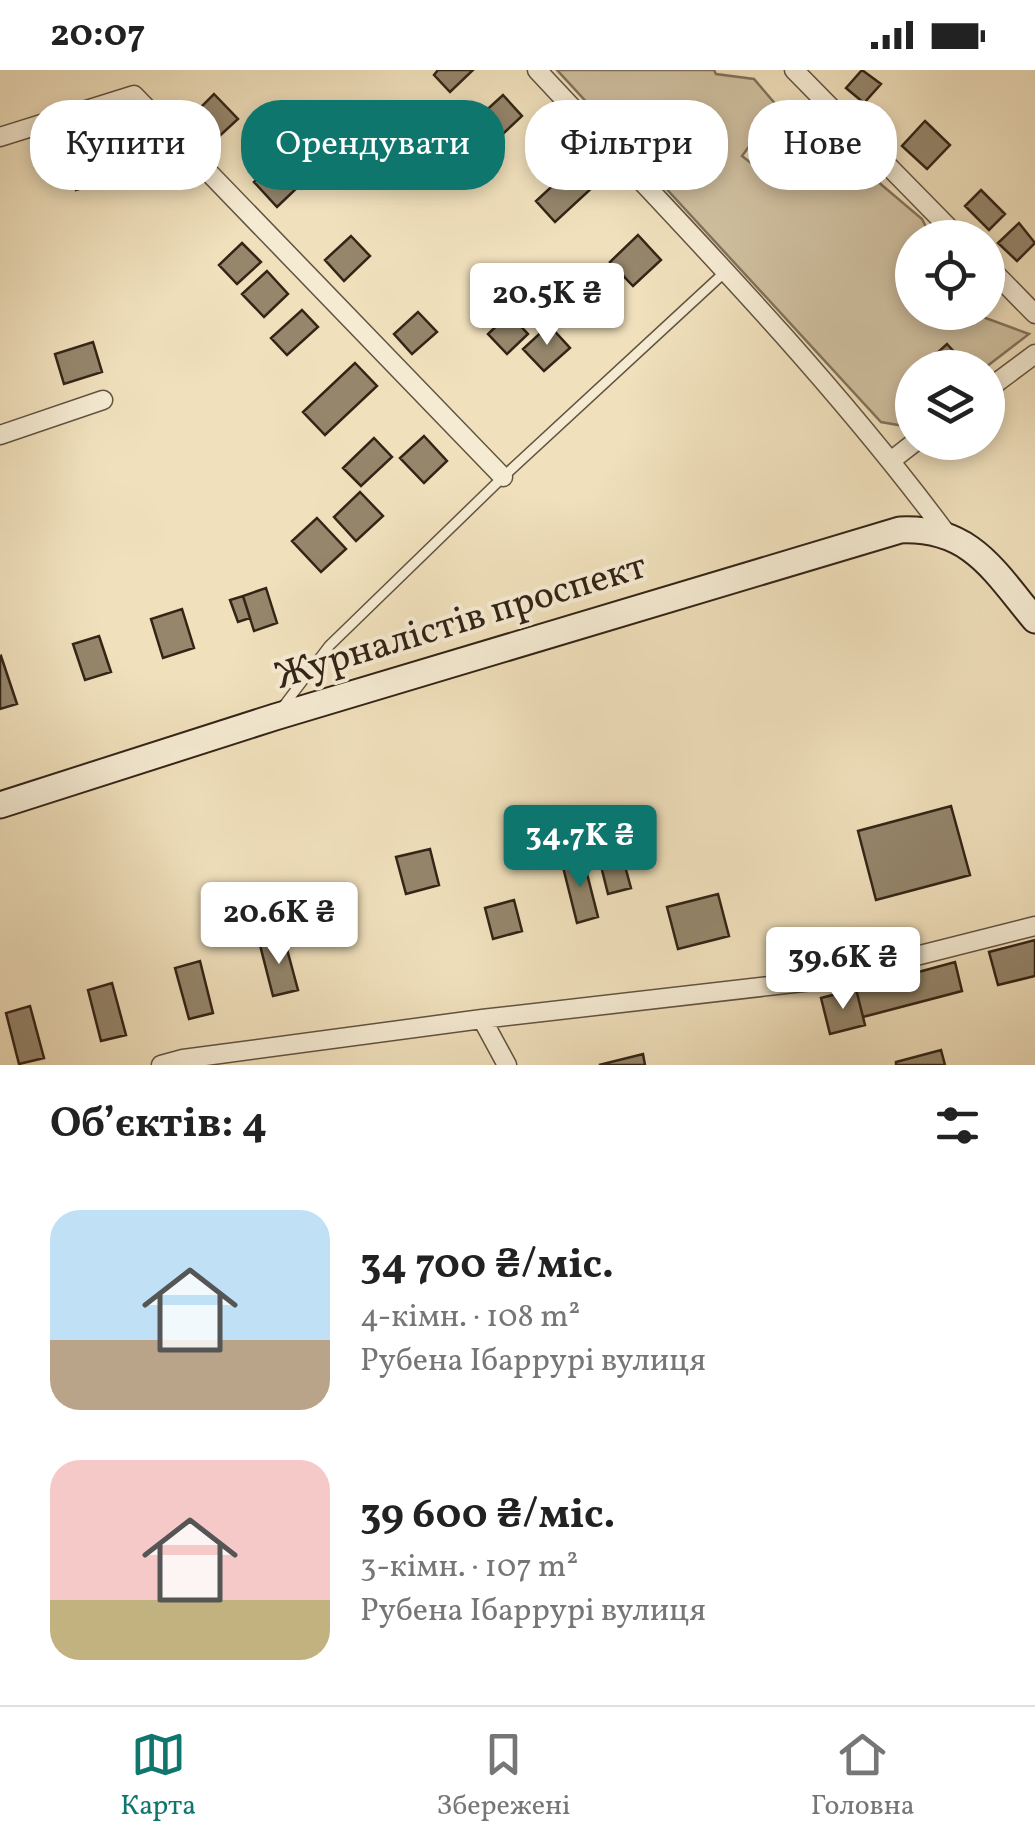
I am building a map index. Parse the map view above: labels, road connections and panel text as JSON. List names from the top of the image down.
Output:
{
  "streets": {
    "main road": ["Журналістів проспект"]
  },
  "page": {
    "status": "20:07",
    "chip": [
      "Купити",
      "Орендувати",
      "Фільтри",
      "Нове"
    ],
    "price": [
      "20.5K ₴",
      "34.7K ₴",
      "20.6K ₴",
      "39.6K ₴"
    ],
    "heading": "Об’єктів: 4",
    "list": [
      {
        "name": "34 700 ₴/міс.",
        "note": "4-кімн. · 108 m² · Рубена Ібаррурі вулиця"
      },
      {
        "name": "39 600 ₴/міс.",
        "note": "3-кімн. · 107 m² · Рубена Ібаррурі вулиця"
      }
    ],
    "tabs": ["Карта", "Збережені", "Головна"]
  }
}
